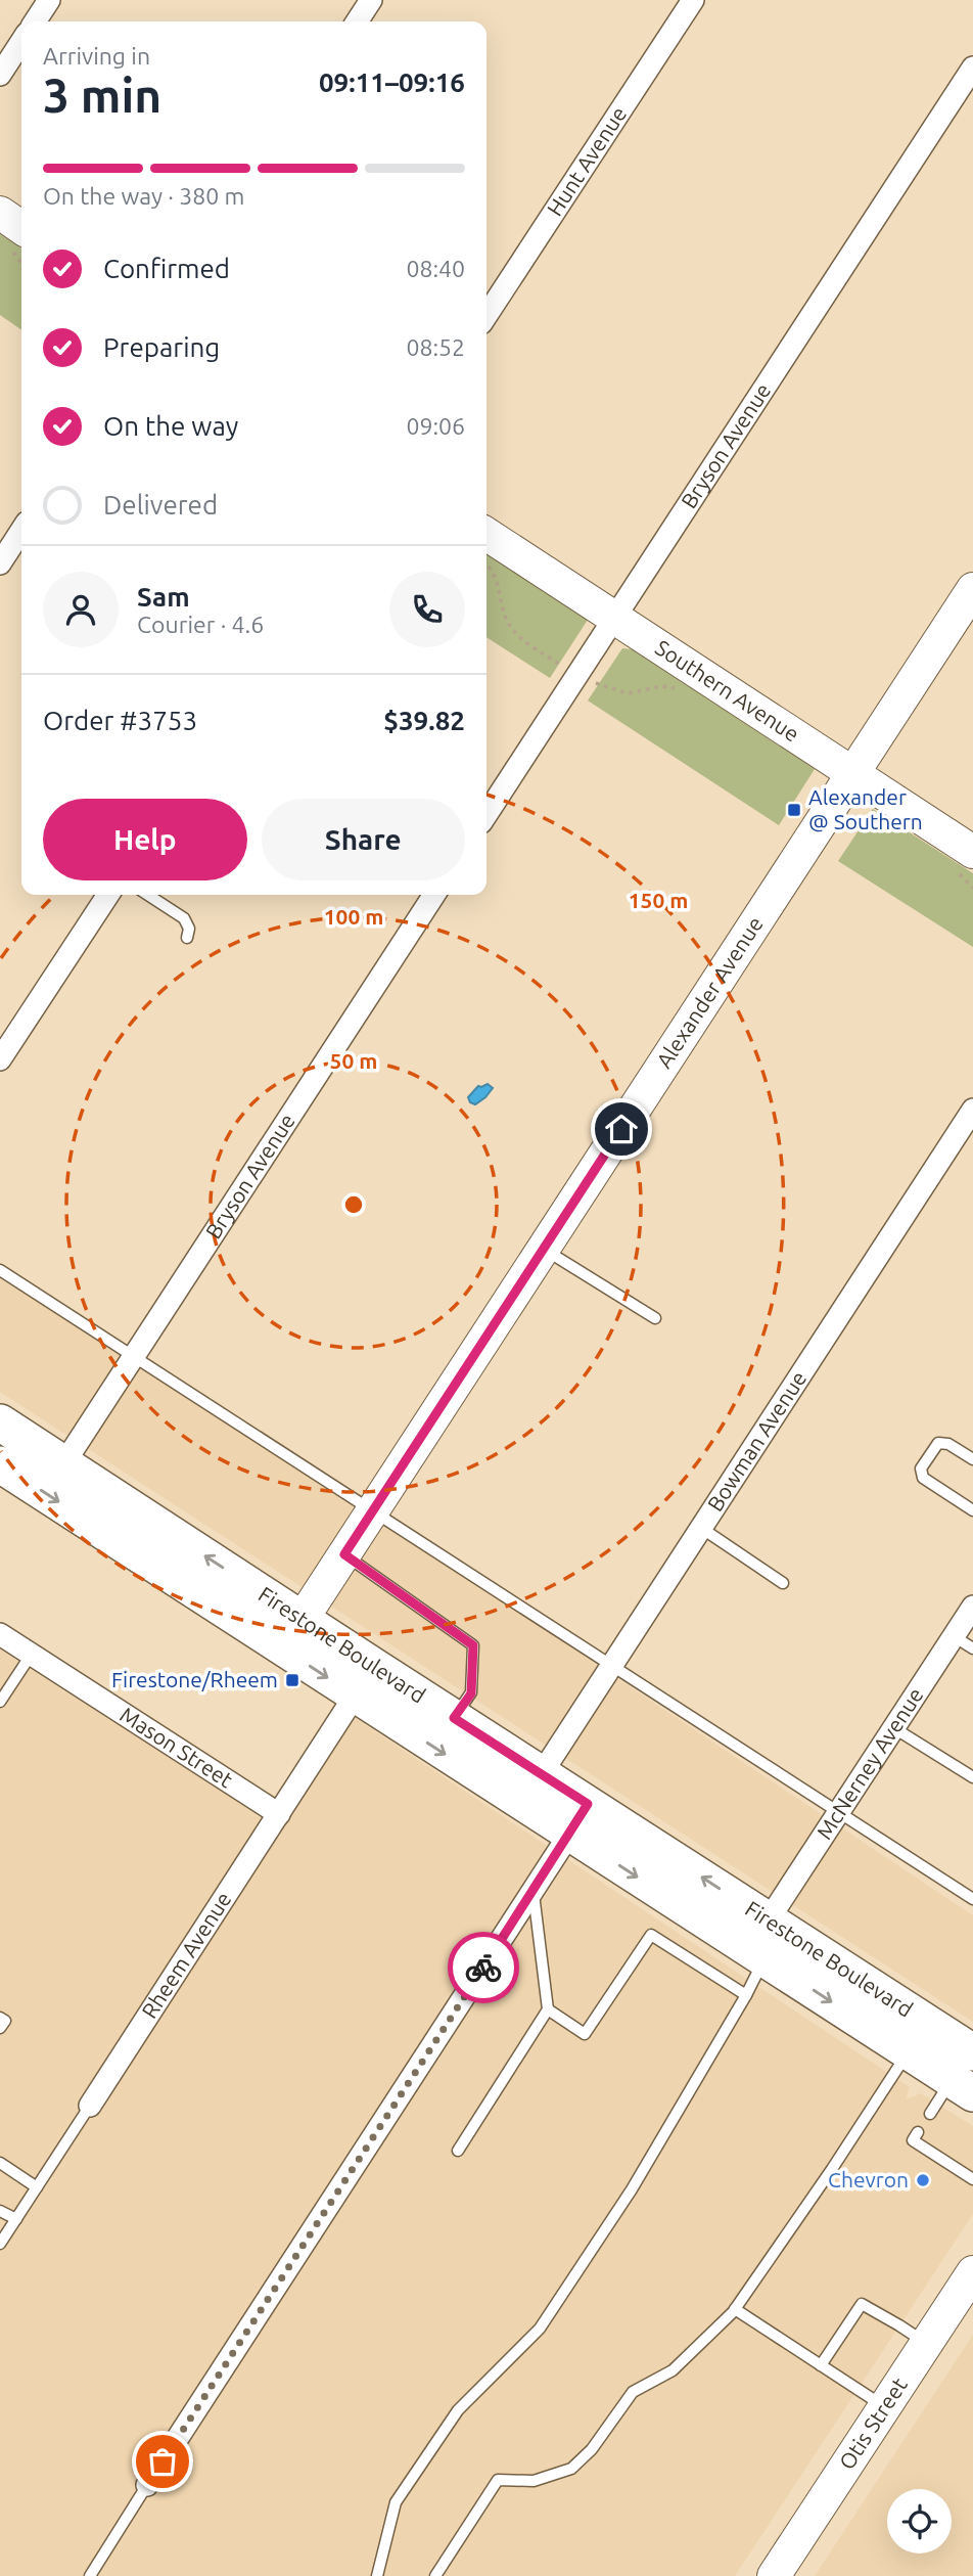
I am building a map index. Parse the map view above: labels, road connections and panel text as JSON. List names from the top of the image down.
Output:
{
  "streets": {
    "main road": ["Firestone Boulevard"],
    "street": [
      "Hunt Avenue",
      "Bryson Avenue",
      "Southern Avenue",
      "Alexander Avenue",
      "Bowman Avenue",
      "Mason Street",
      "McNerney Avenue",
      "Rheem Avenue",
      "Otis Street"
    ]
  },
  "crossings": [
    ["Bryson Avenue", "Southern Avenue"],
    ["Bryson Avenue", "Firestone Boulevard"],
    ["Southern Avenue", "Alexander Avenue"],
    ["Alexander Avenue", "Firestone Boulevard"],
    ["Bowman Avenue", "Firestone Boulevard"],
    ["Firestone Boulevard", "McNerney Avenue"],
    ["Firestone Boulevard", "Rheem Avenue"],
    ["Mason Street", "Rheem Avenue"]
  ],
  "places": {
    "transit": ["Alexander @ Southern", "Firestone/Rheem"],
    "other": ["Chevron"]
  },
  "page": {
    "heading": ["3 min", "Arriving in", "09:11–09:16"],
    "panel": [
      "Sam",
      "Courier · 4.6",
      "Order #3753",
      "$39.82"
    ],
    "bar": "On the way · 380 m",
    "list": [
      ["Confirmed", "08:40"],
      ["Preparing", "08:52"],
      ["On the way", "09:06"],
      "Delivered"
    ],
    "buttons": ["Help", "Share"]
  },
  "rings": ["150 m", "100 m", "50 m"]
}
